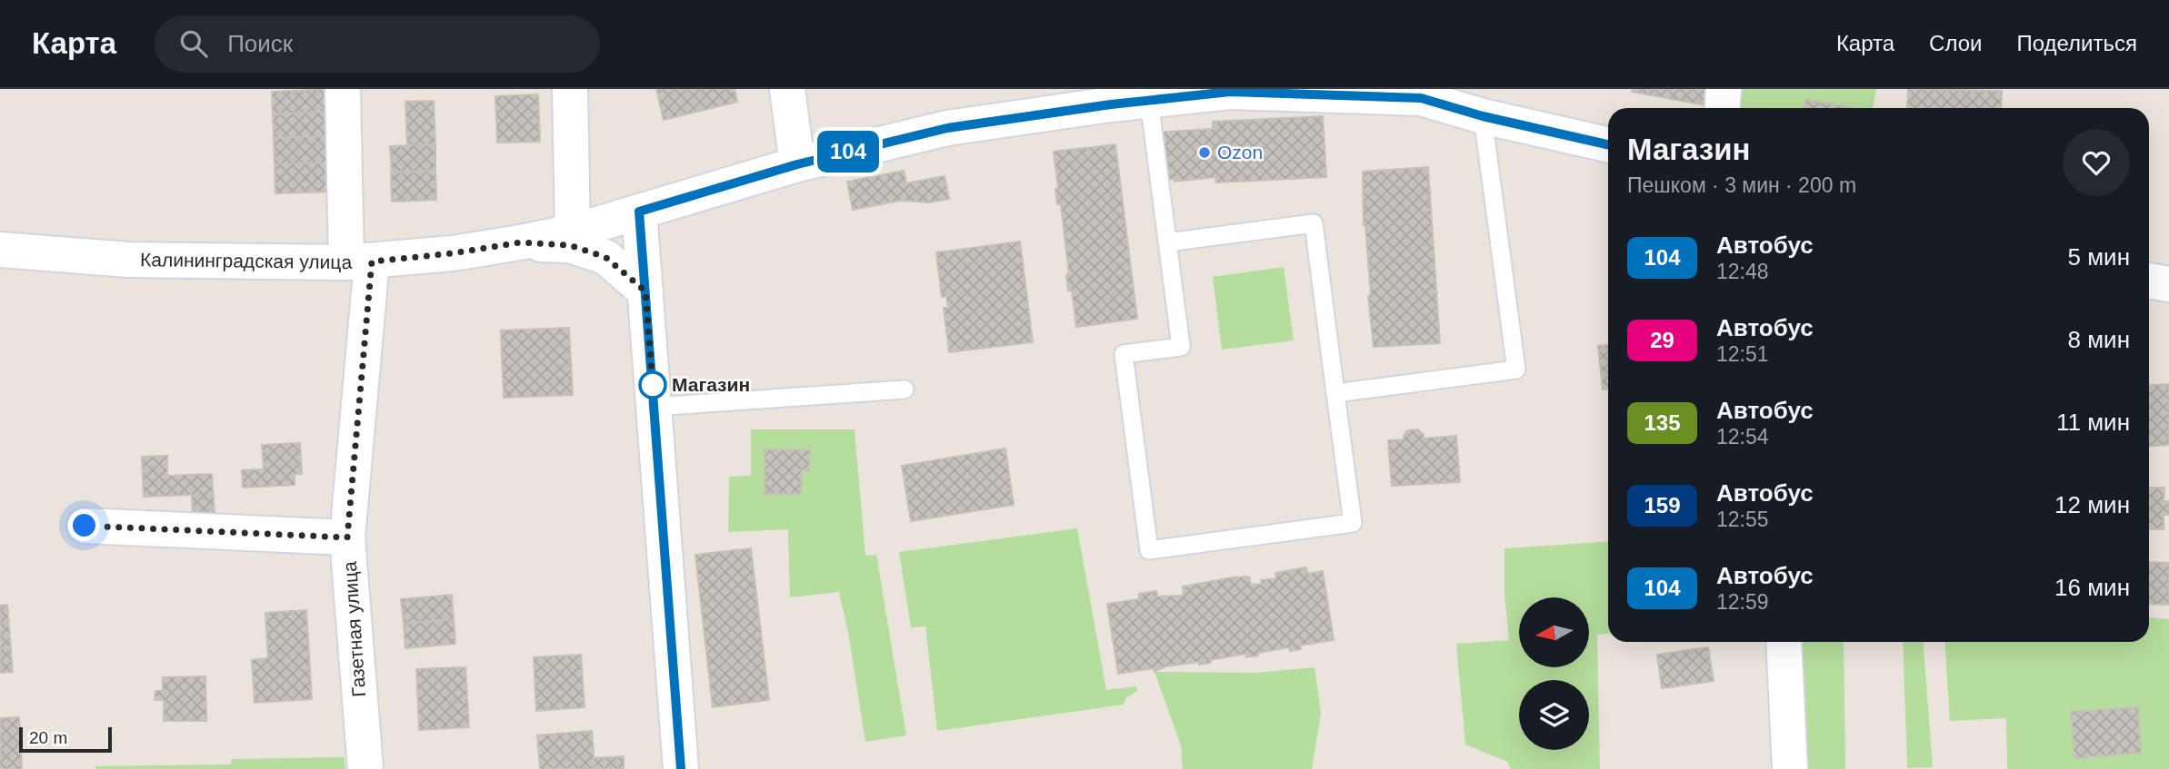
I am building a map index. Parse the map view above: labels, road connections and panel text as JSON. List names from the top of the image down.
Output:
{
  "streets": {
    "street": ["Калининградская улица", "Газетная улица"]
  },
  "crossings": [
    ["Калининградская улица", "Газетная улица"]
  ],
  "places": ["Ozon", "Магазин"],
  "lines": ["bus line 104"],
  "scale_bar": "20 m",
  "north": "left",
  "page": {
    "header": "Карта",
    "search": "Поиск",
    "nav": ["Карта", "Слои", "Поделиться"],
    "on_map": "104",
    "heading": ["Магазин", "Пешком · 3 мин · 200 m"],
    "list": [
      {
        "mark": "104",
        "name": "Автобус",
        "note": "12:48",
        "value": "5 мин"
      },
      {
        "mark": "29",
        "name": "Автобус",
        "note": "12:51",
        "value": "8 мин"
      },
      {
        "mark": "135",
        "name": "Автобус",
        "note": "12:54",
        "value": "11 мин"
      },
      {
        "mark": "159",
        "name": "Автобус",
        "note": "12:55",
        "value": "12 мин"
      },
      {
        "mark": "104",
        "name": "Автобус",
        "note": "12:59",
        "value": "16 мин"
      }
    ],
    "scale": "20 m"
  }
}
